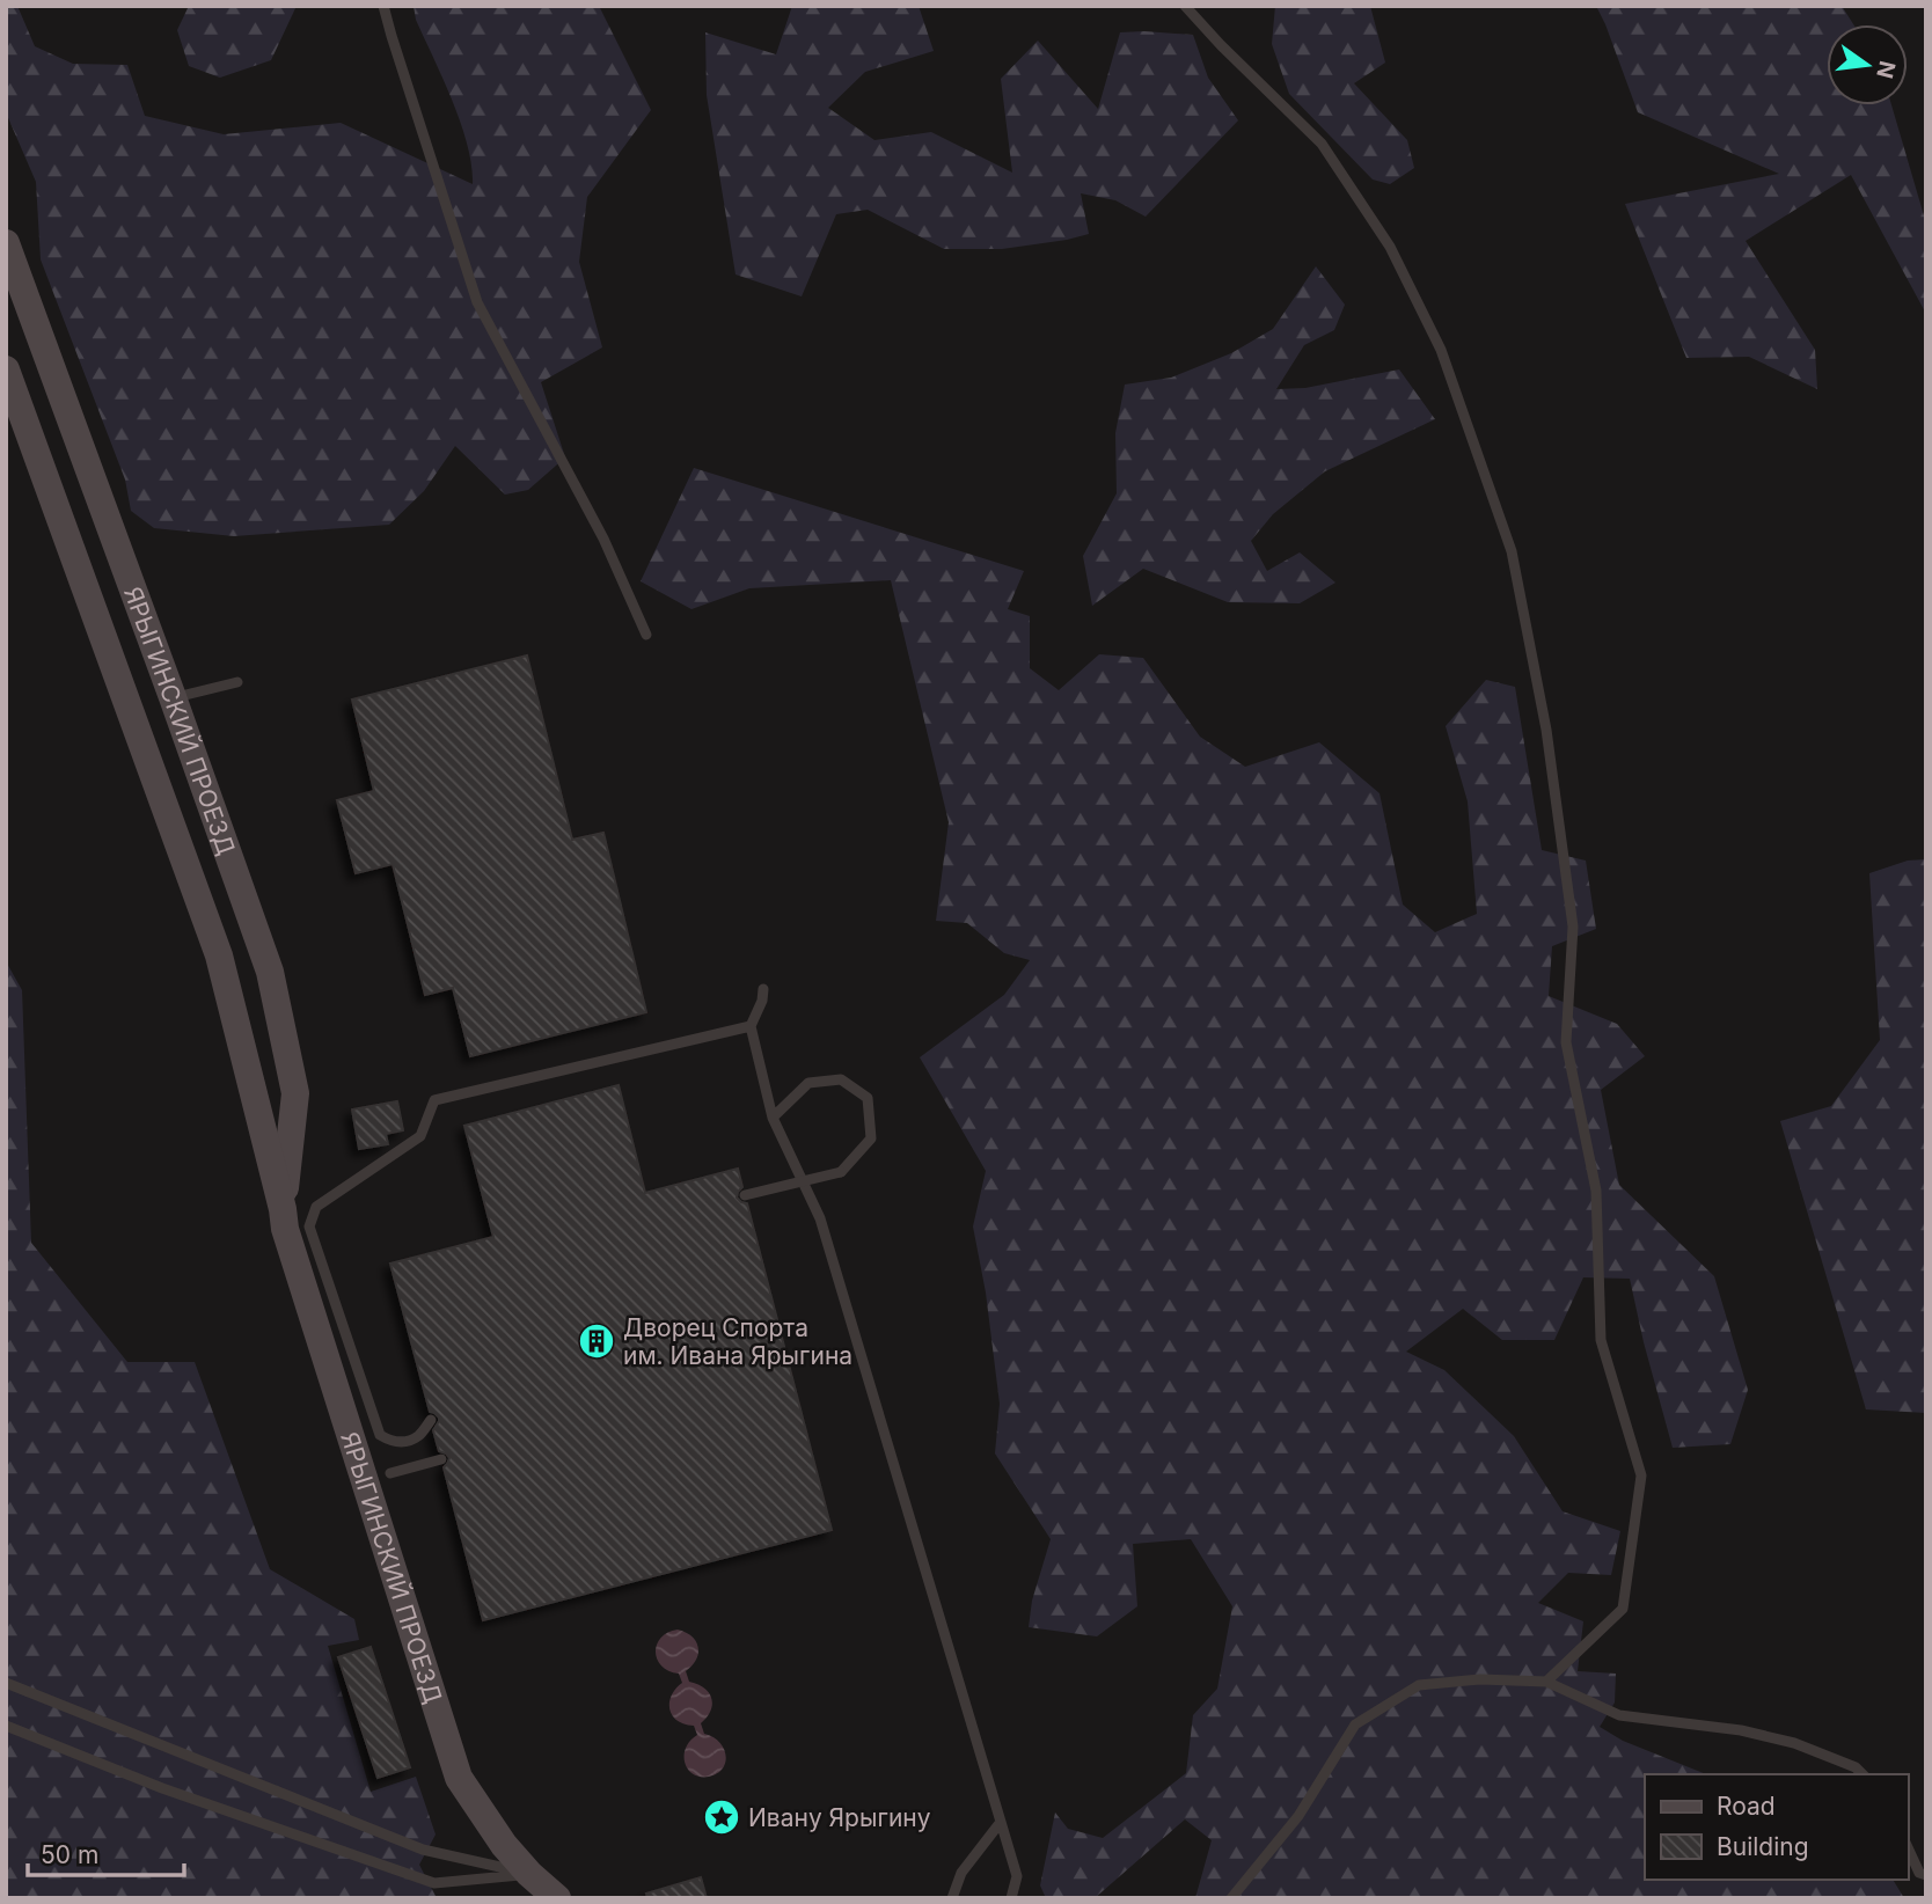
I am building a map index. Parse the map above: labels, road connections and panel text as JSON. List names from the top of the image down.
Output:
{
  "streets": {
    "main road": ["ЯРЫГИНСКИЙ ПРОЕЗД"]
  },
  "places": {
    "building": ["Дворец Спорта им. Ивана Ярыгина"],
    "place": ["Ивану Ярыгину"]
  },
  "legend": ["Road", "Building"],
  "scale_bar": "50 m",
  "north": "right"
}
